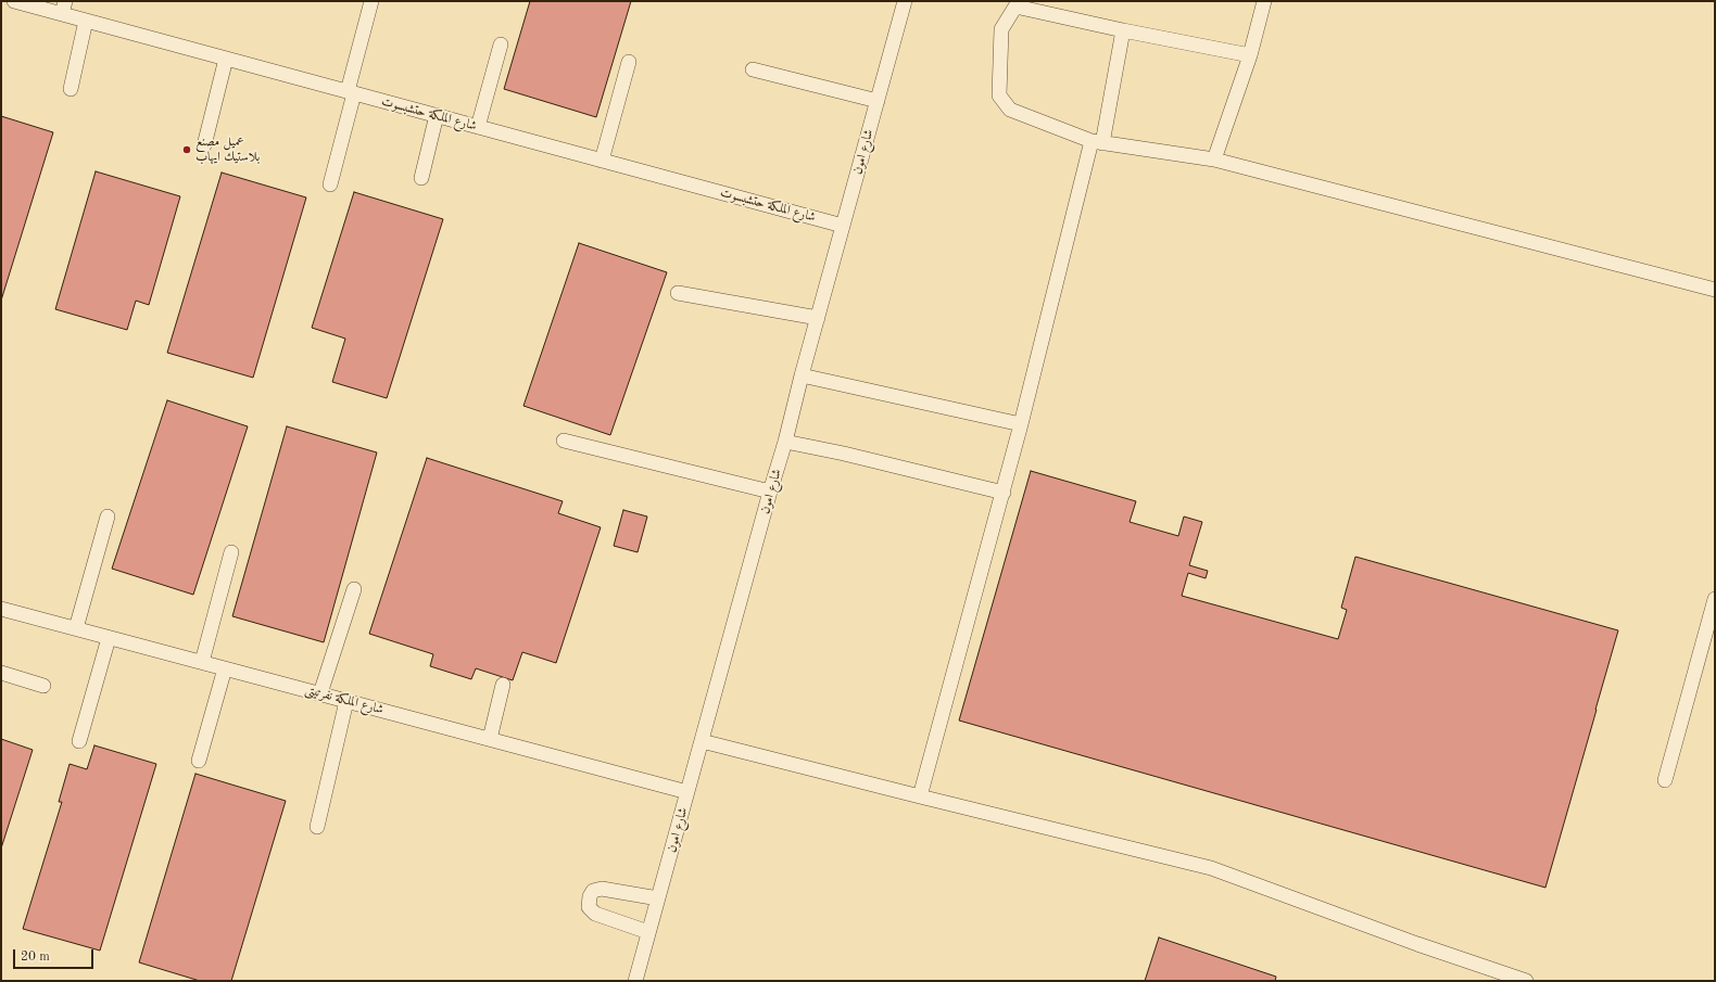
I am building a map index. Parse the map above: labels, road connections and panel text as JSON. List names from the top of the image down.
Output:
{
  "streets": {
    "lane": ["شارع الملكة حتشبسوت", "شارع امون", "شارع الملكة نفرتيتى"]
  },
  "crossings": [
    ["شارع الملكة حتشبسوت", "شارع امون"],
    ["شارع امون", "شارع الملكة نفرتيتى"]
  ],
  "places": ["عميل مصنع بلاستيك ايهاب"],
  "scale_bar": "20 m"
}
